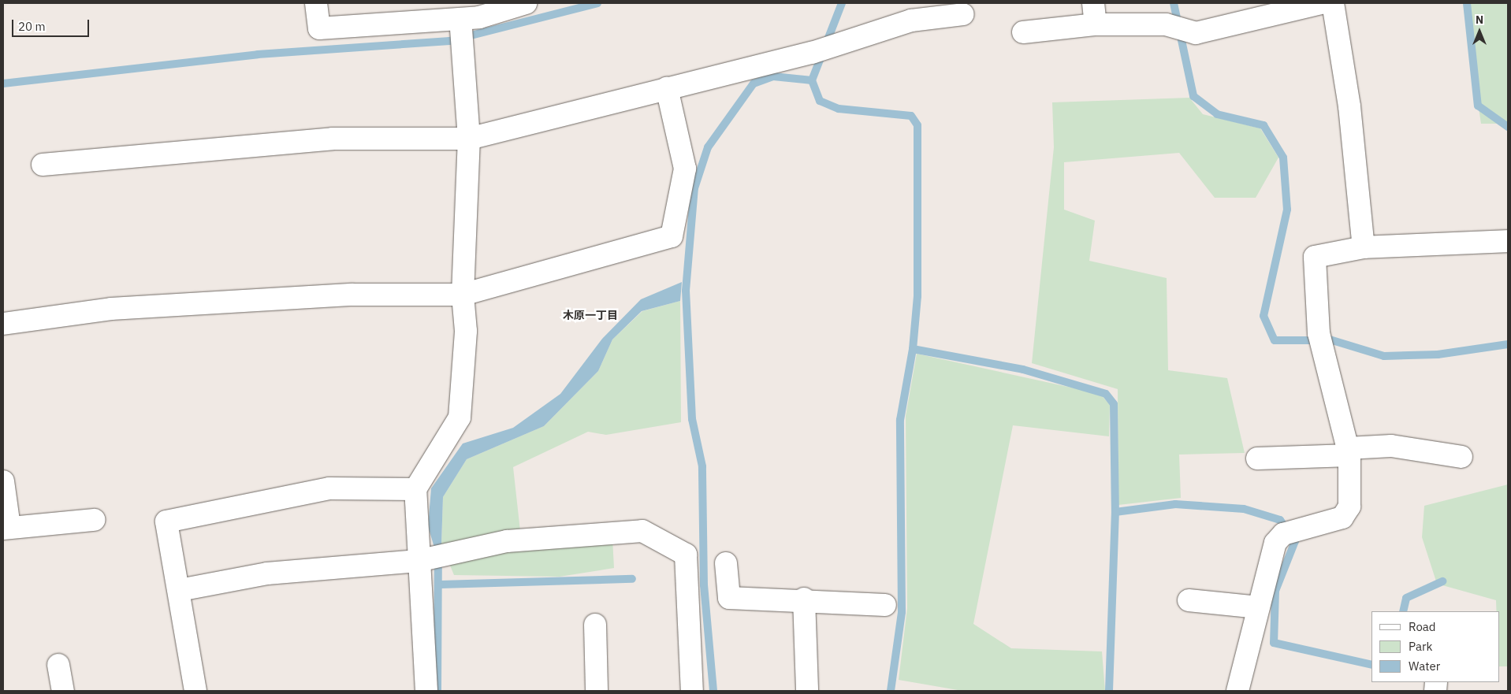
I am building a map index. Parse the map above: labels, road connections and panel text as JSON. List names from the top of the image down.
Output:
{
  "districts": ["木原一丁目"],
  "legend": ["Road", "Park", "Water"],
  "scale_bar": "20 m",
  "north": "top"
}
